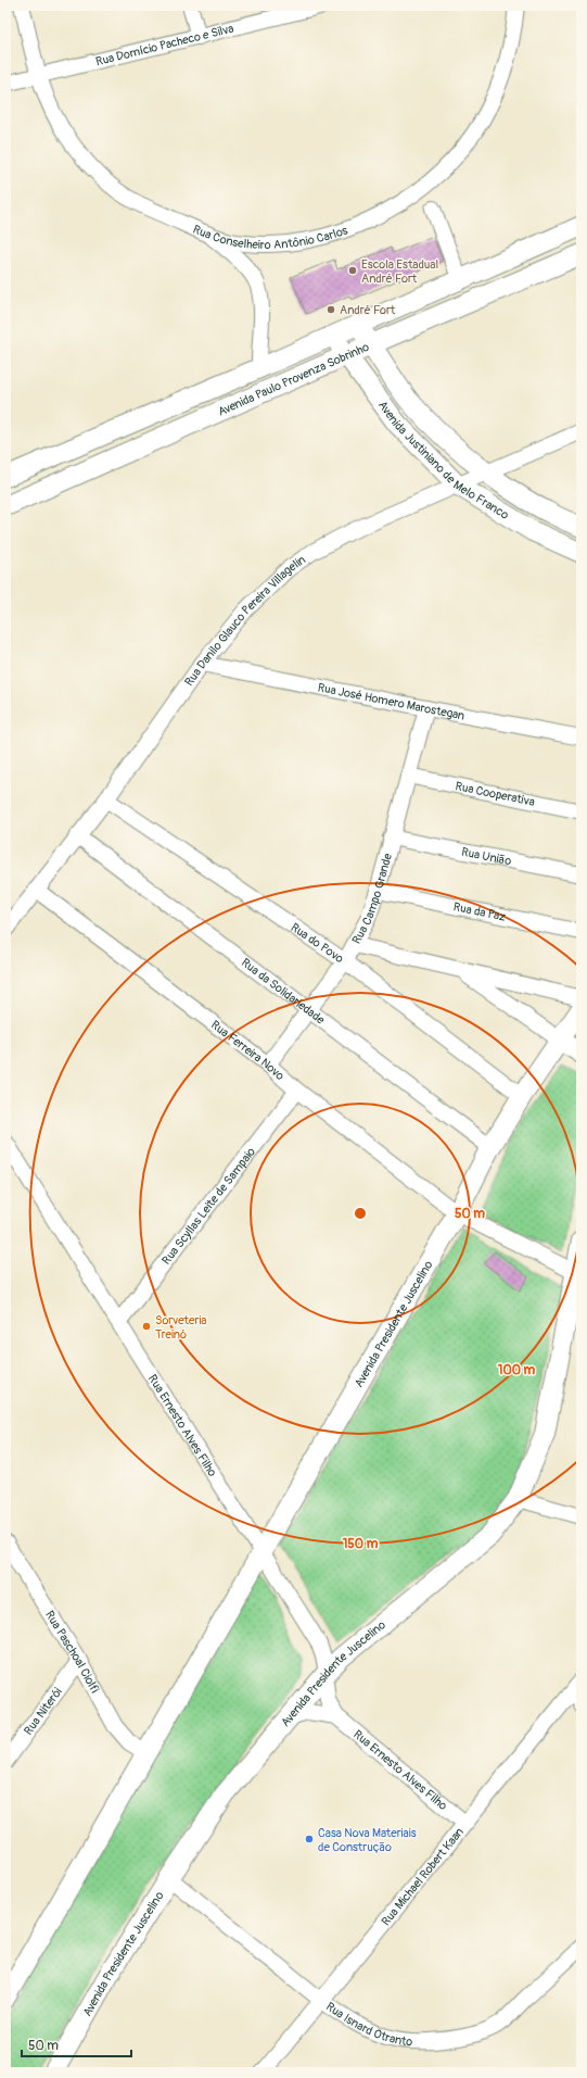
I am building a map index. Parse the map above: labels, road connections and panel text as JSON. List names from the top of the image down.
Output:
{
  "streets": {
    "main road": ["Avenida Paulo Provenza Sobrinho", "Avenida Justiniano de Melo Franco", "Avenida Presidente Juscelino"],
    "street": [
      "Rua Domício Pacheco e Silva",
      "Rua Conselheiro Antônio Carlos",
      "Rua Danilo Glauco Pereira Villagelin",
      "Rua José Homero Marostegan",
      "Rua Cooperativa",
      "Rua União",
      "Rua Campo Grande",
      "Rua da Paz",
      "Rua do Povo",
      "Rua da Solidariedade",
      "Rua Ferreira Novo",
      "Rua Scyllas Leite de Sampaio",
      "Rua Ernesto Alves Filho",
      "Rua Paschoal Ciolfi",
      "Rua Niterói",
      "Rua Michael Robert Kaan",
      "Rua Isnard Otranto"
    ]
  },
  "crossings": [
    ["Rua Domício Pacheco e Silva", "Rua Conselheiro Antônio Carlos"],
    ["Avenida Paulo Provenza Sobrinho", "Avenida Justiniano de Melo Franco"],
    ["Avenida Justiniano de Melo Franco", "Rua Danilo Glauco Pereira Villagelin"],
    ["Rua Danilo Glauco Pereira Villagelin", "Rua José Homero Marostegan"],
    ["Rua Danilo Glauco Pereira Villagelin", "Rua do Povo"],
    ["Rua Danilo Glauco Pereira Villagelin", "Rua da Solidariedade"],
    ["Rua Danilo Glauco Pereira Villagelin", "Rua Ferreira Novo"],
    ["Rua José Homero Marostegan", "Rua Campo Grande"],
    ["Rua Cooperativa", "Rua Campo Grande"],
    ["Rua União", "Rua Campo Grande"],
    ["Rua Campo Grande", "Rua da Paz"],
    ["Rua Campo Grande", "Rua do Povo"],
    ["Rua Campo Grande", "Rua da Solidariedade"],
    ["Rua Campo Grande", "Rua Ferreira Novo"],
    ["Rua do Povo", "Avenida Presidente Juscelino"],
    ["Rua da Solidariedade", "Avenida Presidente Juscelino"],
    ["Rua Ferreira Novo", "Rua Scyllas Leite de Sampaio"],
    ["Rua Ferreira Novo", "Avenida Presidente Juscelino"],
    ["Rua Scyllas Leite de Sampaio", "Rua Ernesto Alves Filho"],
    ["Avenida Presidente Juscelino", "Rua Ernesto Alves Filho"],
    ["Avenida Presidente Juscelino", "Rua Paschoal Ciolfi"],
    ["Avenida Presidente Juscelino", "Rua Isnard Otranto"],
    ["Rua Ernesto Alves Filho", "Rua Michael Robert Kaan"],
    ["Rua Paschoal Ciolfi", "Rua Niterói"],
    ["Rua Michael Robert Kaan", "Rua Isnard Otranto"]
  ],
  "places": [
    "Escola Estadual André Fort",
    "André Fort",
    "Sorveteria Treinó",
    "Casa Nova Materiais de Construção"
  ],
  "scale_bar": "50 m",
  "rings": ["50 m", "100 m", "150 m"]
}
